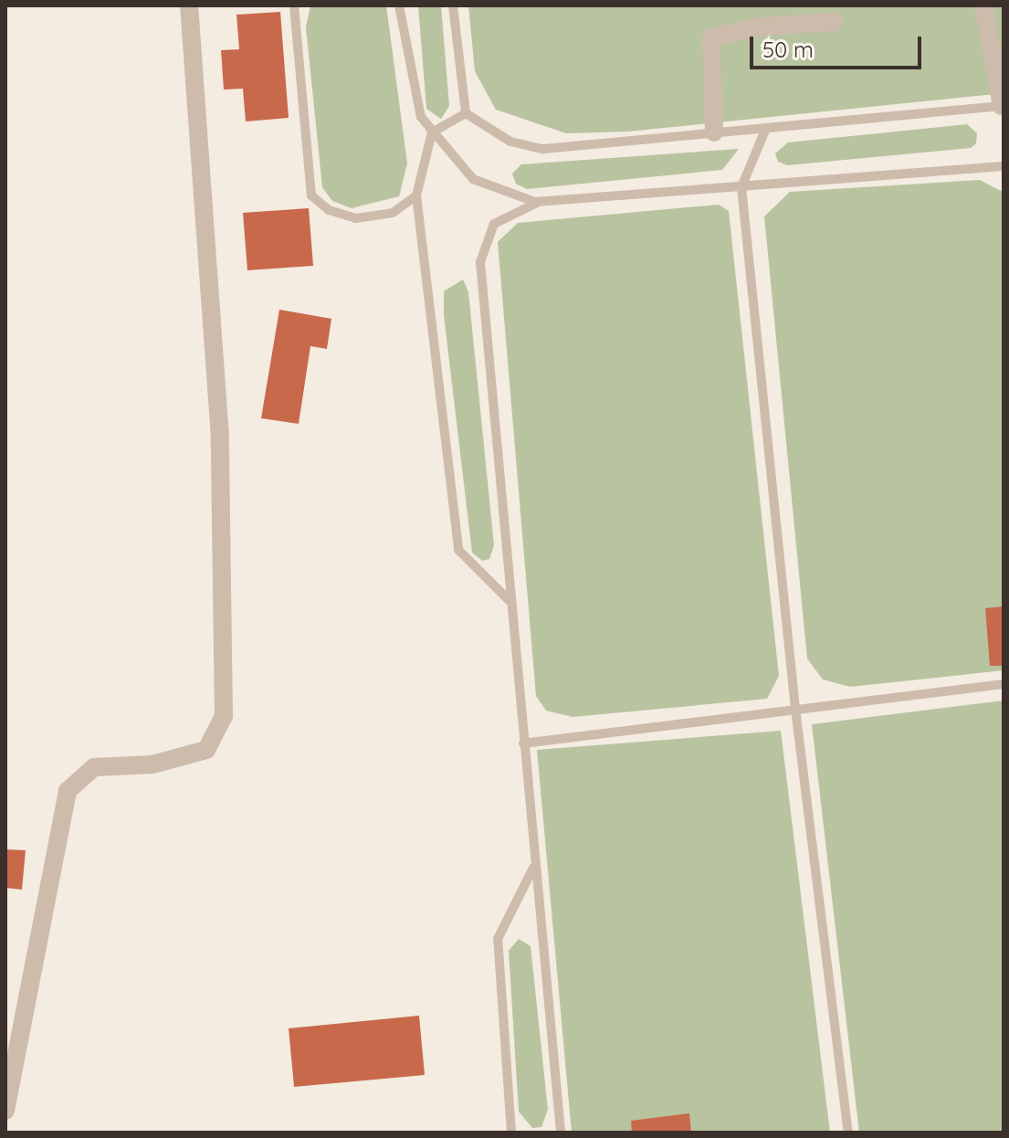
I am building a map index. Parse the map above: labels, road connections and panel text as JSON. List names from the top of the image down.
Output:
{
  "scale_bar": "50 m"
}
